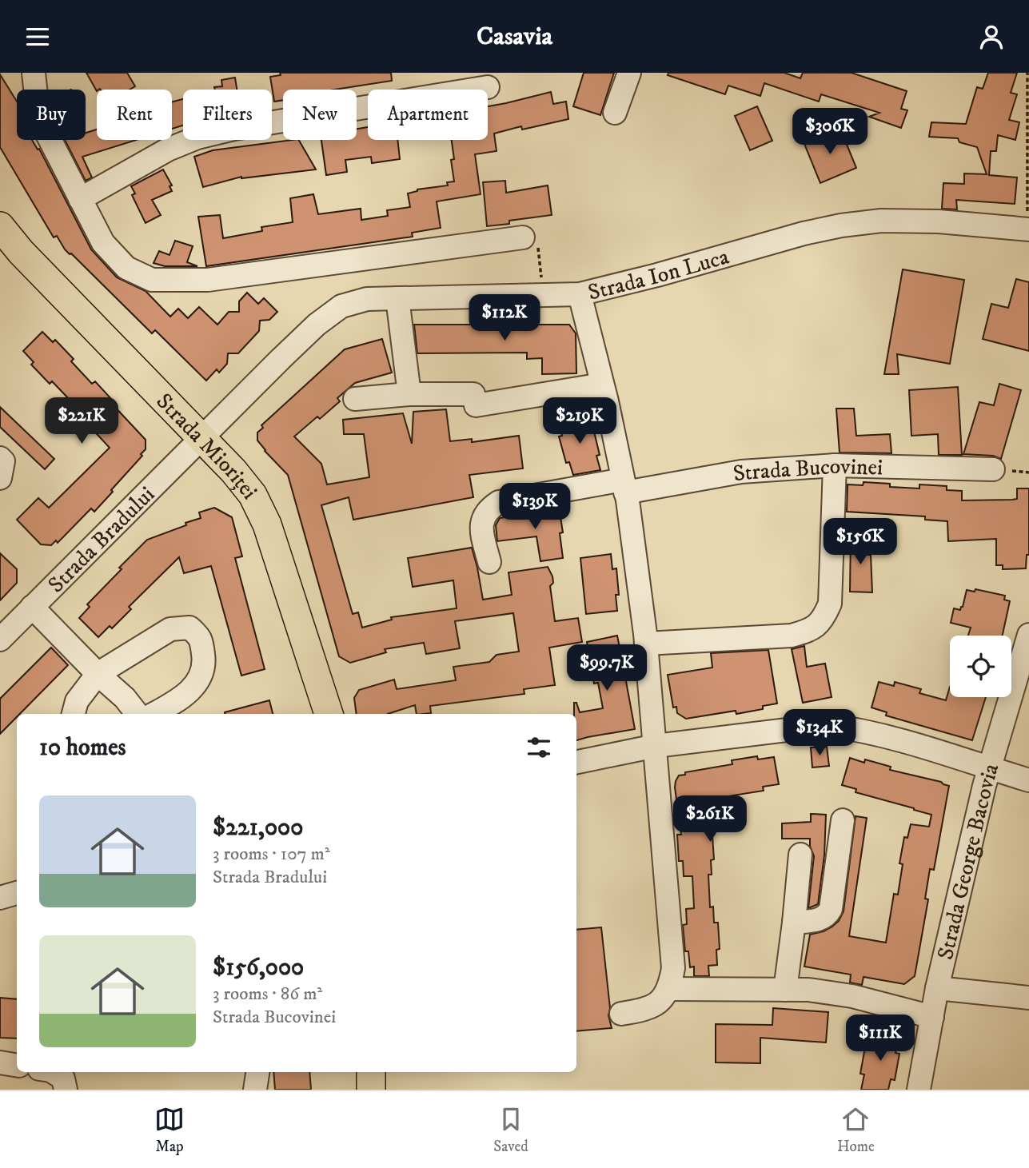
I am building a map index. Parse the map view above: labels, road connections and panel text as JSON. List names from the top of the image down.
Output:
{
  "streets": {
    "main road": ["Strada Mioriței"],
    "street": [
      "Strada Ion Luca",
      "Strada Bucovinei",
      "Strada Bradului",
      "Strada George Bacovia"
    ]
  },
  "crossings": [
    ["Strada Ion Luca", "Strada Mioriței"],
    ["Strada Ion Luca", "Strada Bradului"],
    ["Strada Mioriței", "Strada Bradului"]
  ],
  "page": {
    "header": "Casavia",
    "chip": [
      "Buy",
      "Rent",
      "Filters",
      "New",
      "Apartment"
    ],
    "price": [
      "$306K",
      "$112K",
      "$221K",
      "$219K",
      "$139K",
      "$156K",
      "$99.7K",
      "$134K",
      "$261K",
      "$111K"
    ],
    "heading": "10 homes",
    "list": [
      {
        "name": "$221,000",
        "note": "3 rooms · 107 m² · Strada Bradului"
      },
      {
        "name": "$156,000",
        "note": "3 rooms · 86 m² · Strada Bucovinei"
      }
    ],
    "tabs": ["Map", "Saved", "Home"]
  }
}
